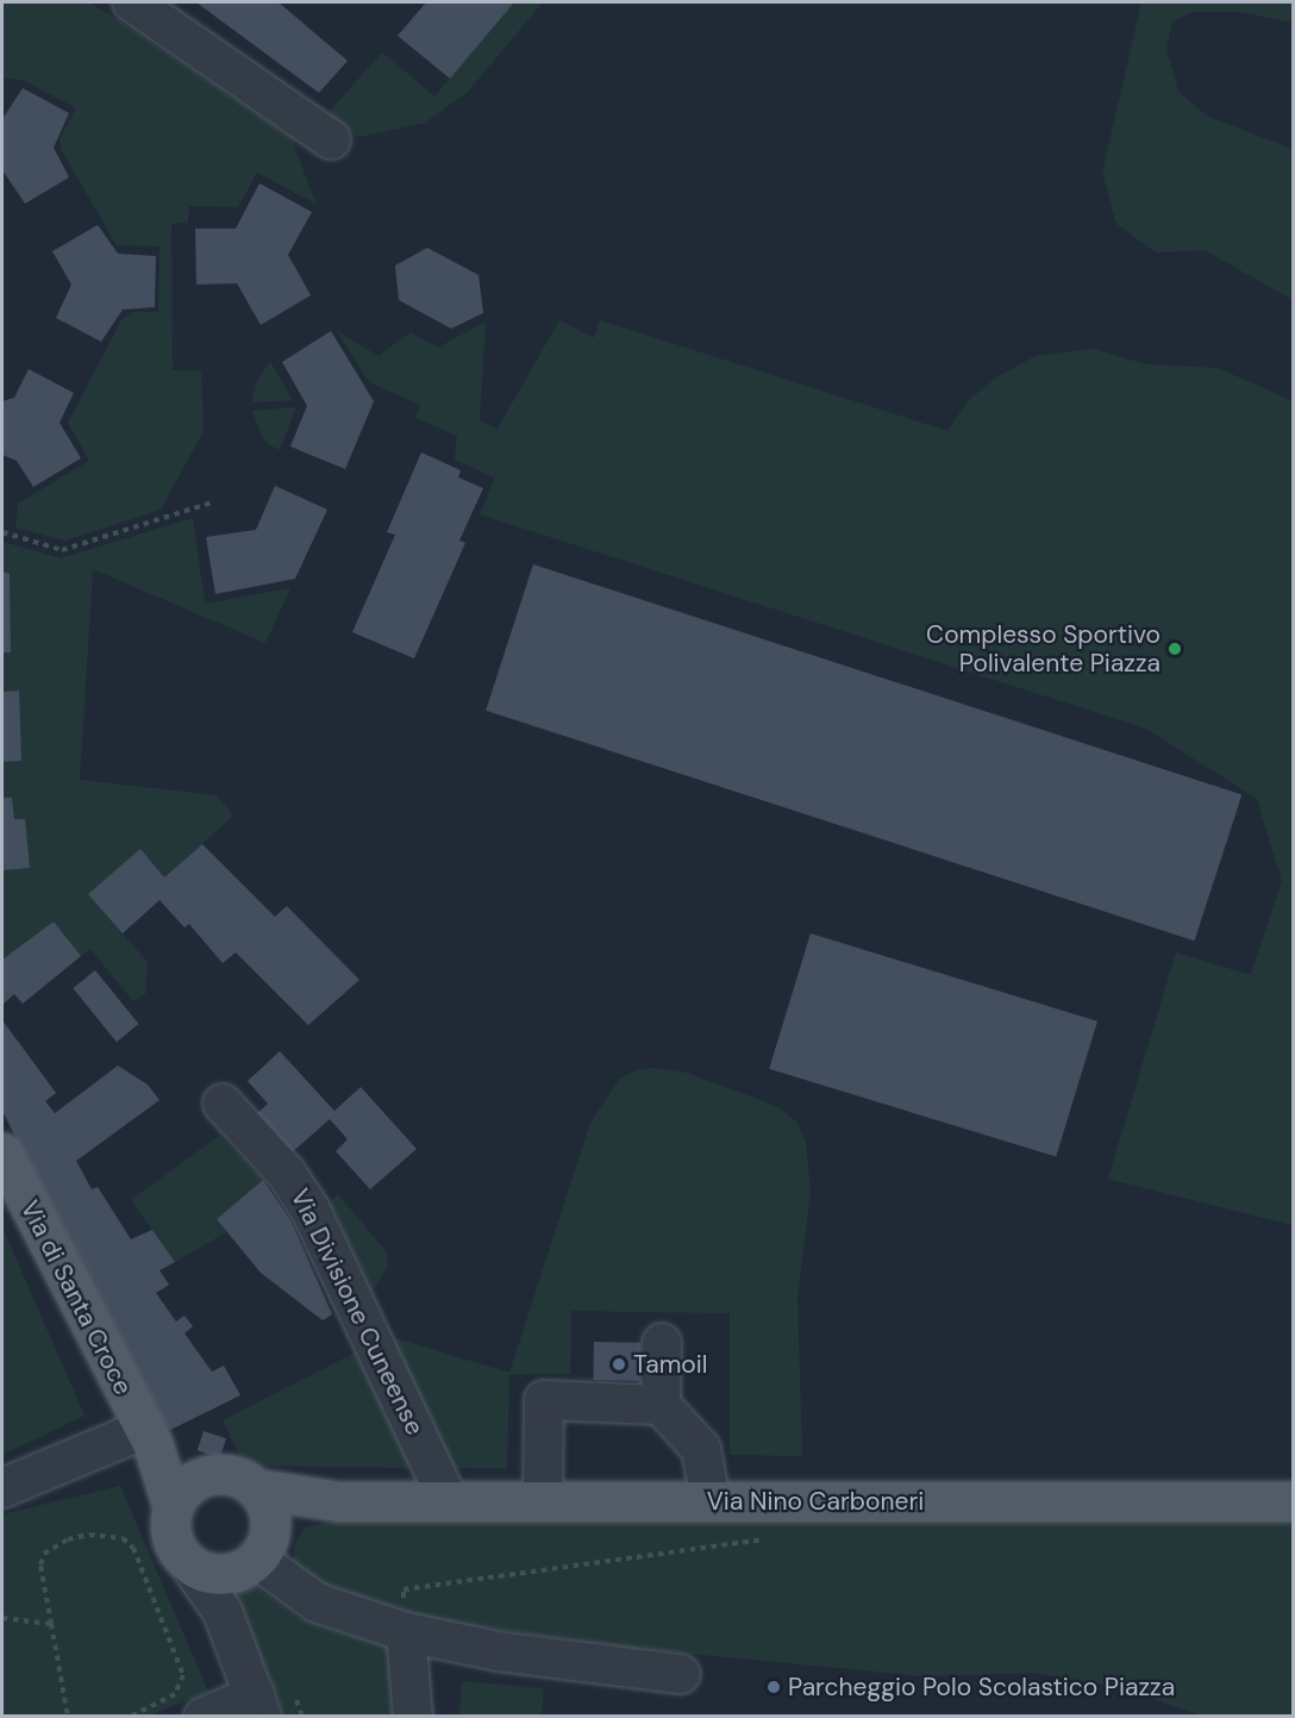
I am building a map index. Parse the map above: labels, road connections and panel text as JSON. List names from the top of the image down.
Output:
{
  "streets": {
    "main road": ["Via di Santa Croce", "Via Nino Carboneri"],
    "street": ["Via Divisione Cuneense"]
  },
  "crossings": [
    ["Via di Santa Croce", "Via Nino Carboneri"],
    ["Via Divisione Cuneense", "Via Nino Carboneri"]
  ],
  "places": ["Complesso Sportivo Polivalente Piazza", "Tamoil", "Parcheggio Polo Scolastico Piazza"]
}
